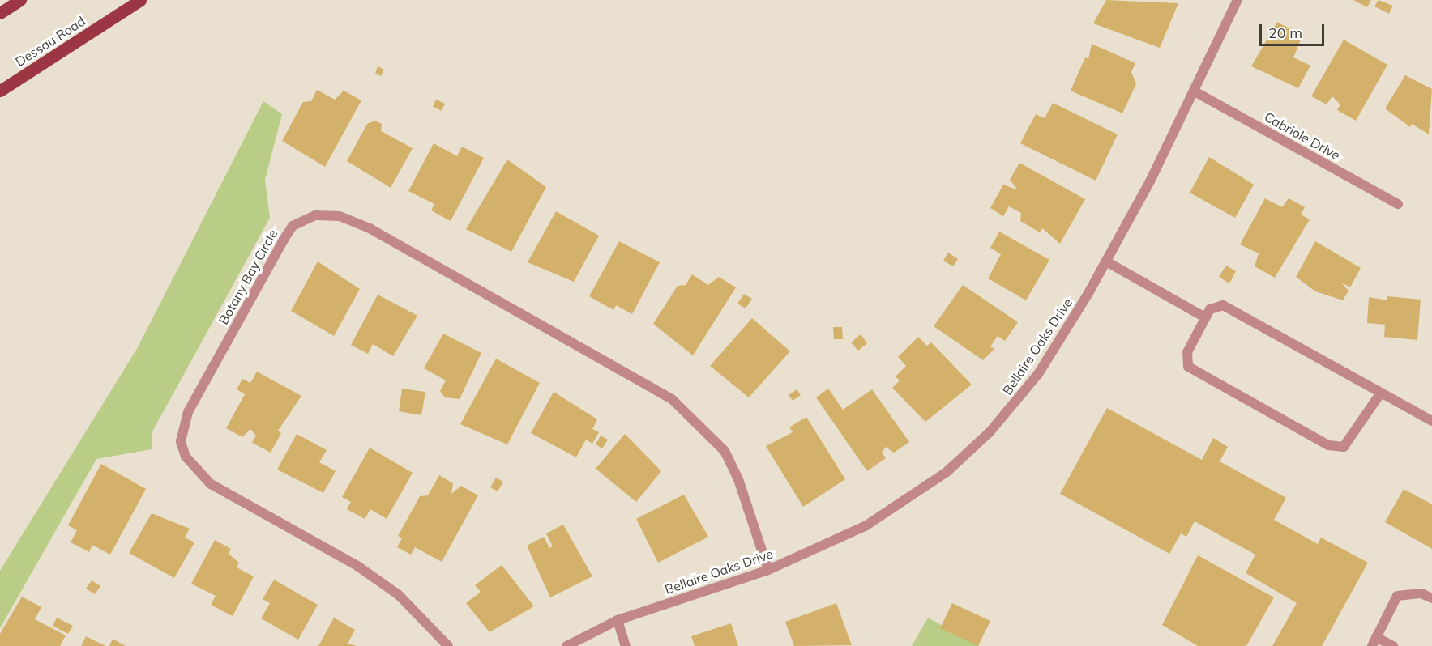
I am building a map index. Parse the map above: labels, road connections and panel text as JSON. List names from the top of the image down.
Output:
{
  "streets": {
    "main road": ["Dessau Road"],
    "street": ["Cabriole Drive", "Botany Bay Circle", "Bellaire Oaks Drive"]
  },
  "crossings": [
    ["Cabriole Drive", "Bellaire Oaks Drive"],
    ["Botany Bay Circle", "Bellaire Oaks Drive"]
  ],
  "scale_bar": "20 m"
}
